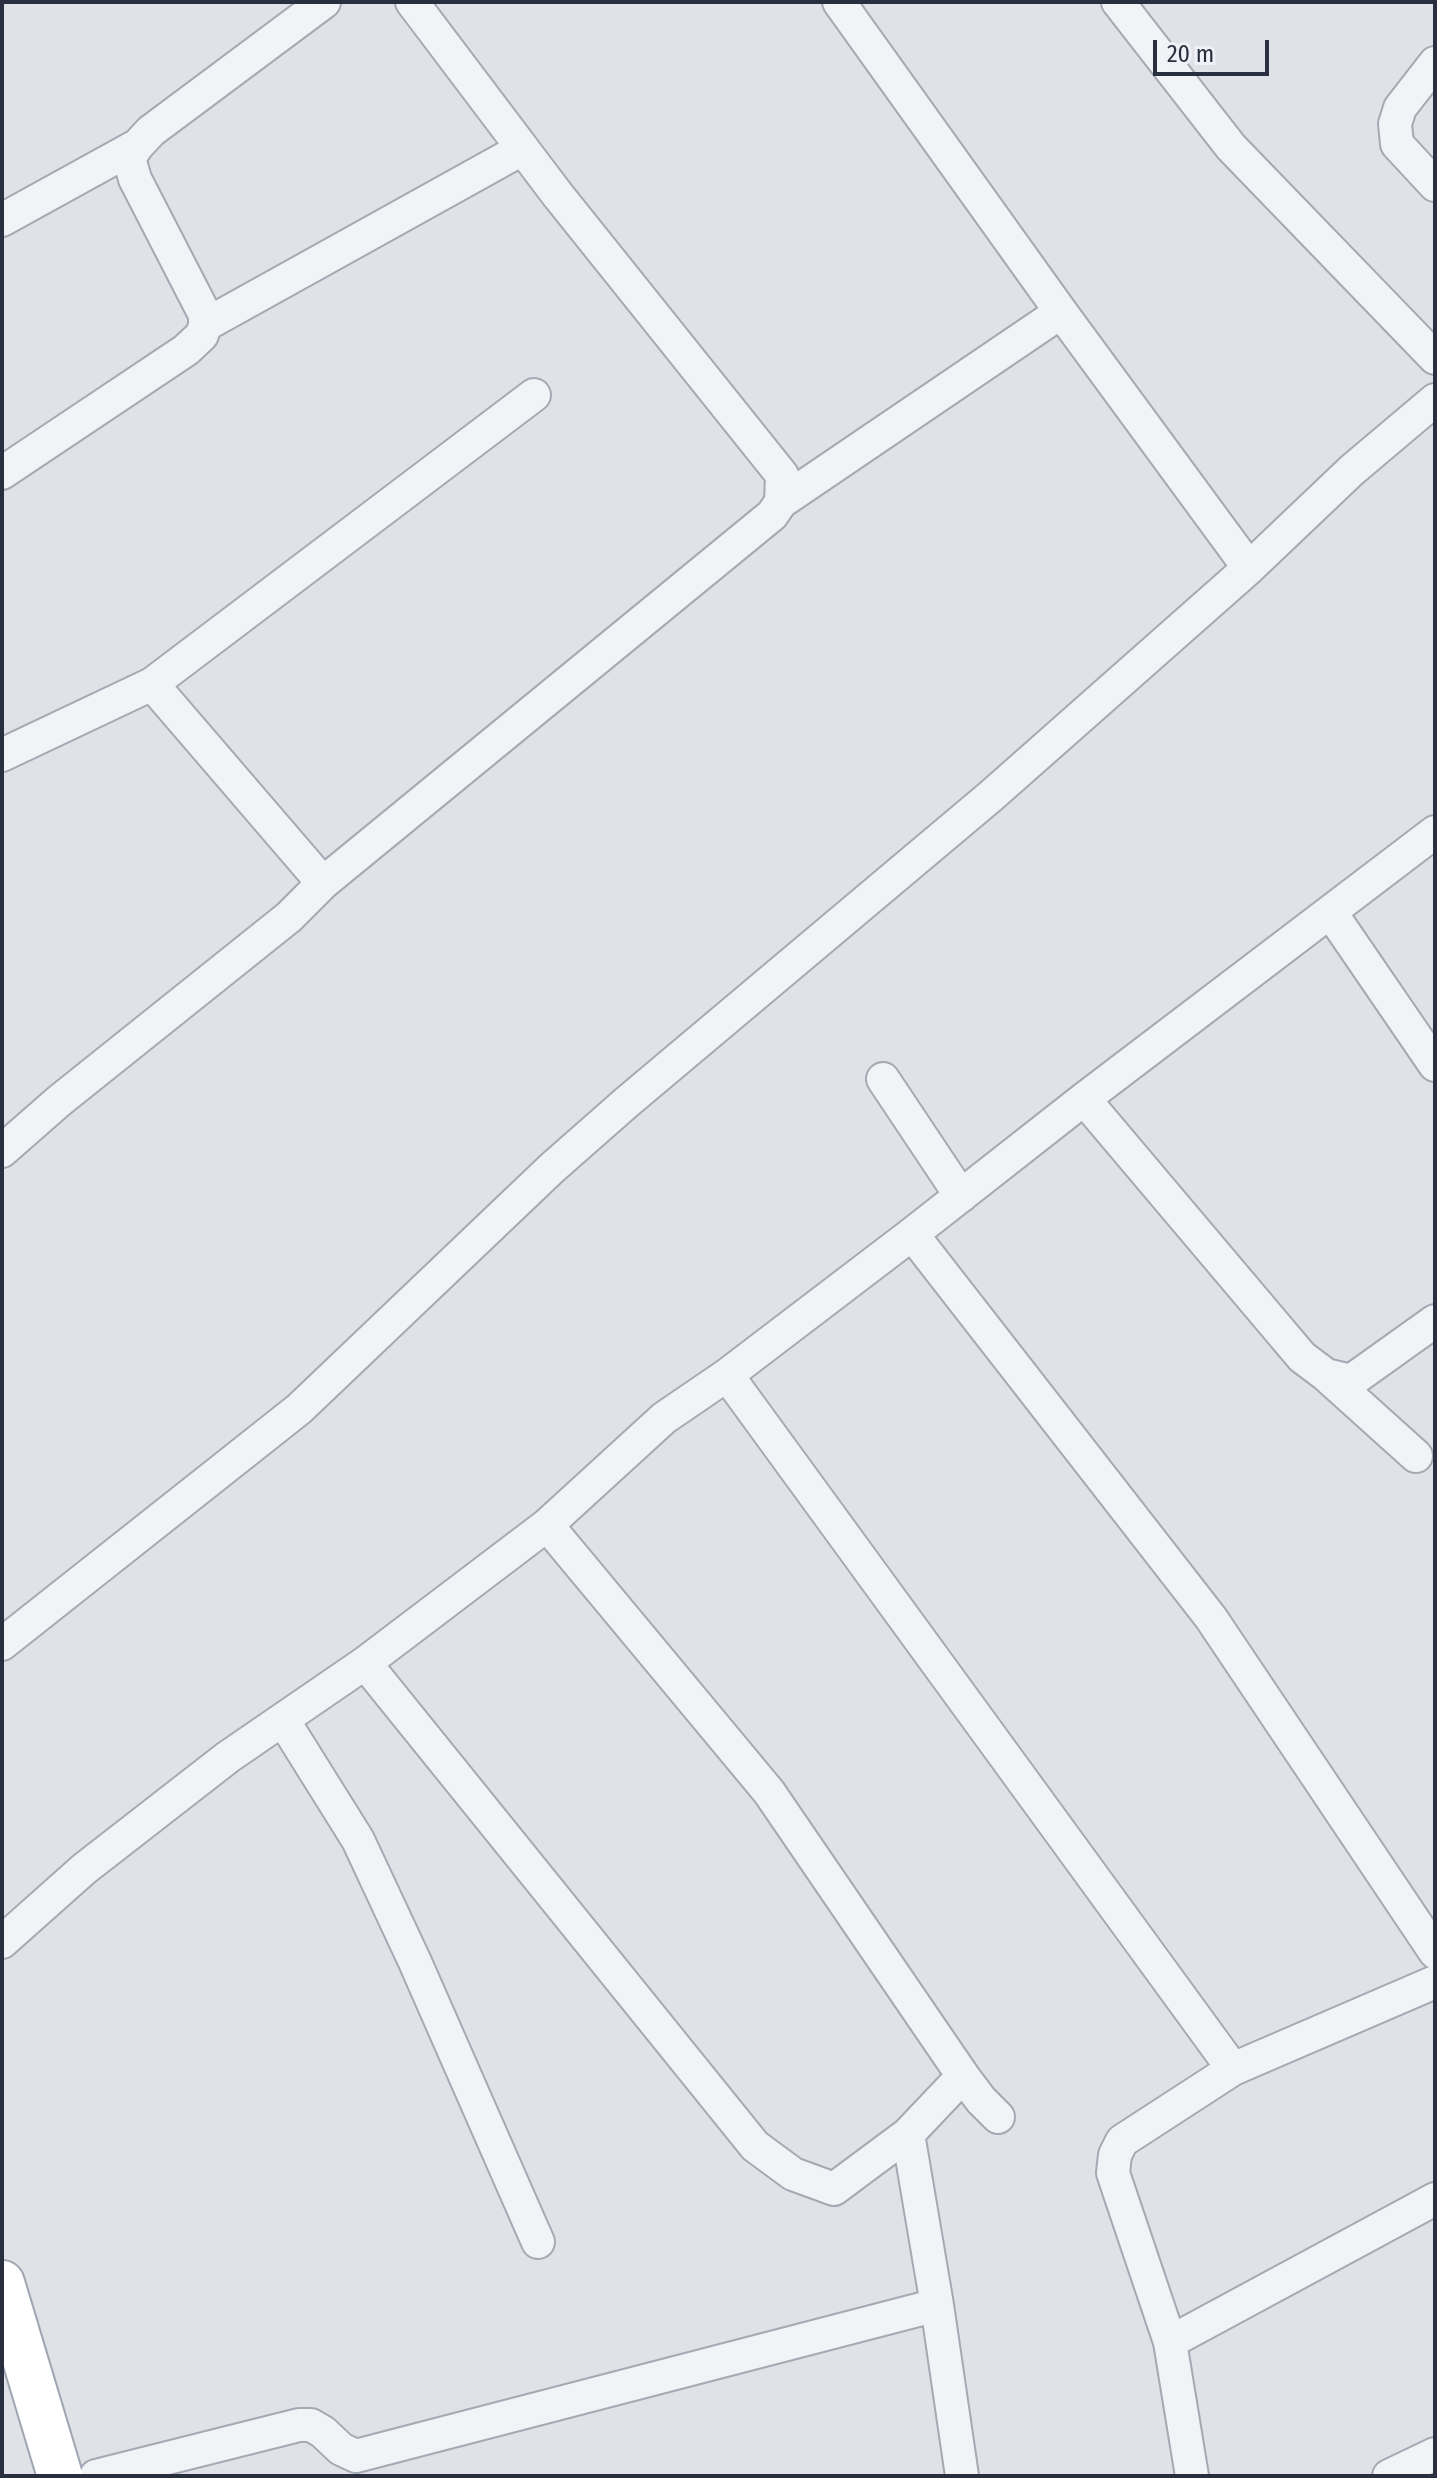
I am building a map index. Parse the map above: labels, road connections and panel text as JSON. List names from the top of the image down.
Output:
{
  "scale_bar": "20 m"
}
